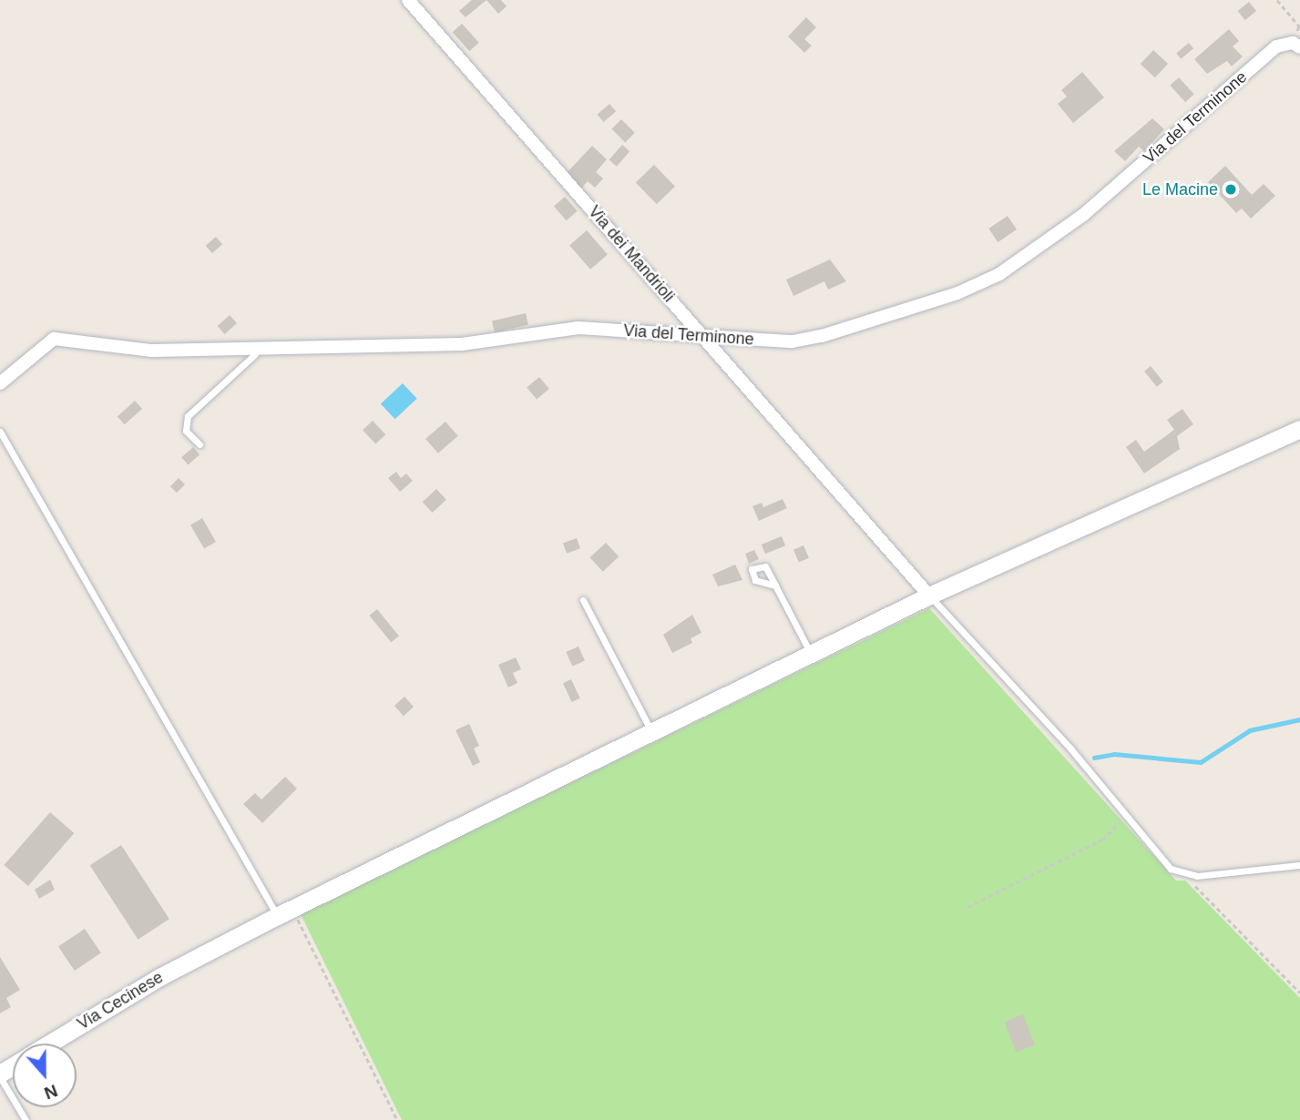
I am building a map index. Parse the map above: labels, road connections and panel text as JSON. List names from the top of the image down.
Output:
{
  "streets": {
    "main road": ["Via Cecinese"],
    "street": ["Via del Terminone", "Via dei Mandrioli"]
  },
  "crossings": [
    ["Via del Terminone", "Via dei Mandrioli"],
    ["Via dei Mandrioli", "Via Cecinese"]
  ],
  "places": ["Le Macine"],
  "north": "bottom"
}
